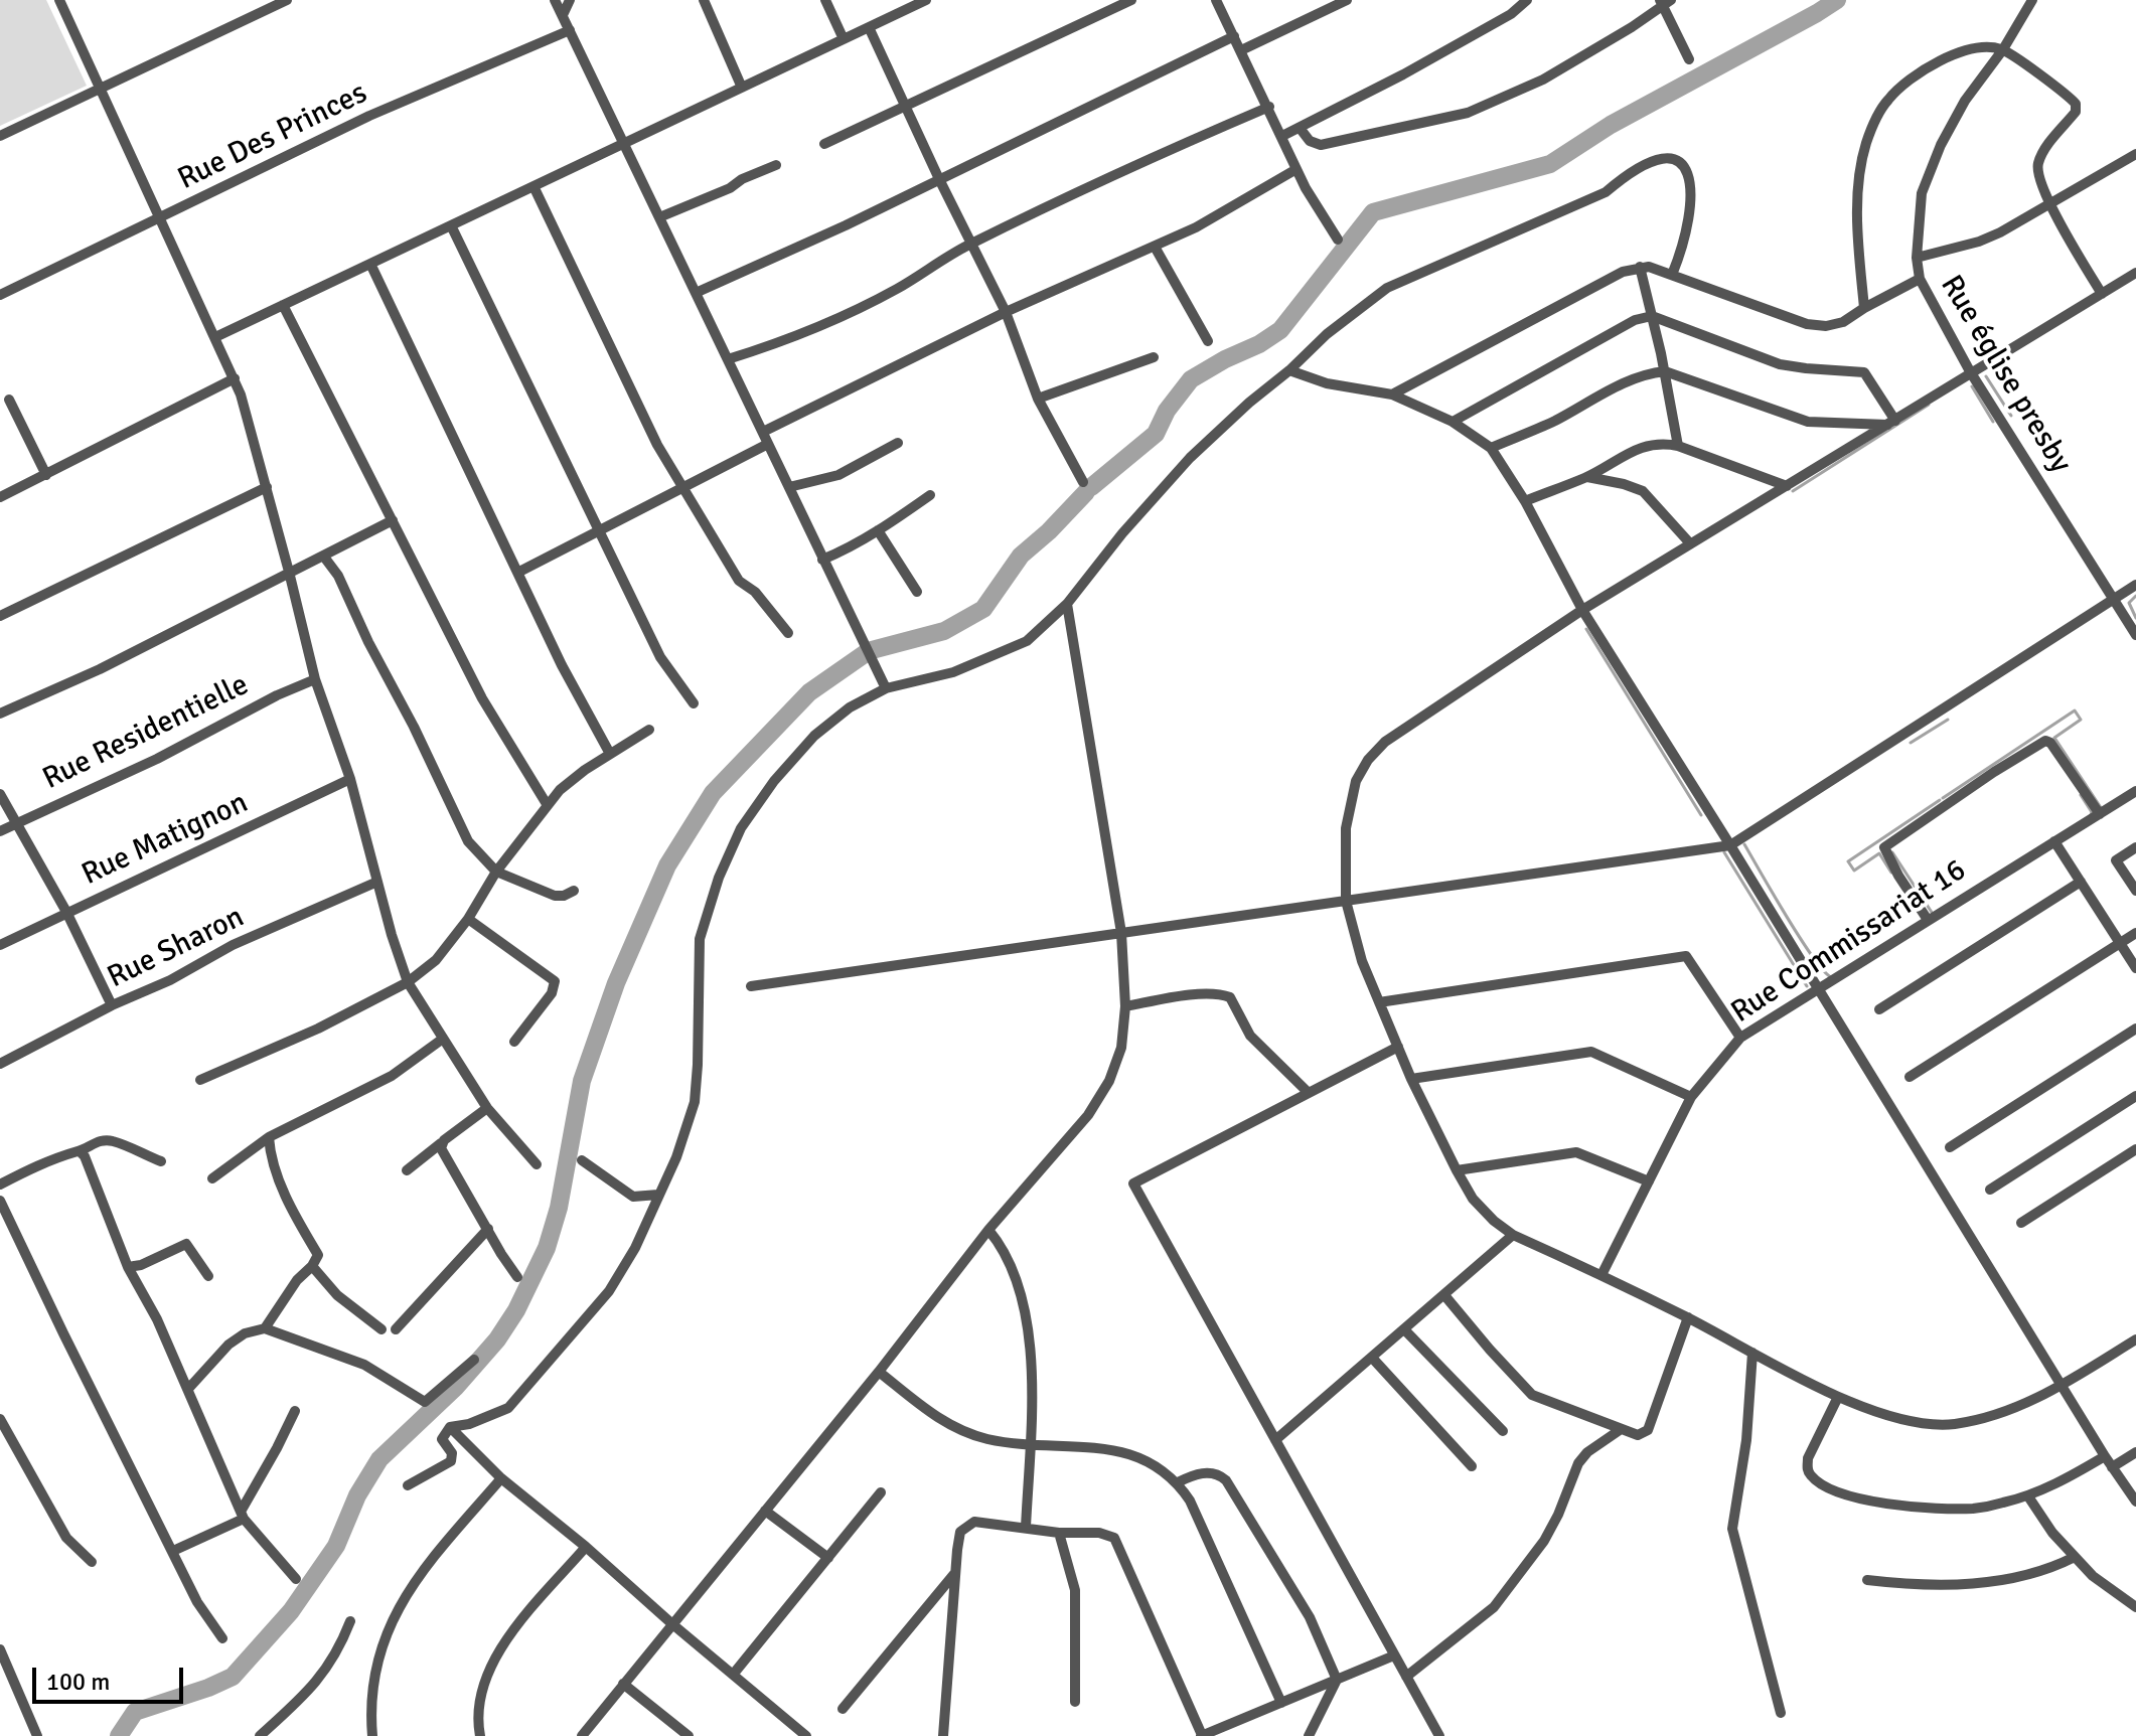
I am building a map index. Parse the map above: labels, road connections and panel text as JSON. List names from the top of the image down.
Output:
{
  "streets": {
    "street": [
      "Rue Des Princes",
      "Rue église presby",
      "Rue Residentielle",
      "Rue Matignon",
      "Rue Commissariat 16",
      "Rue Sharon"
    ]
  },
  "scale_bar": "100 m"
}
